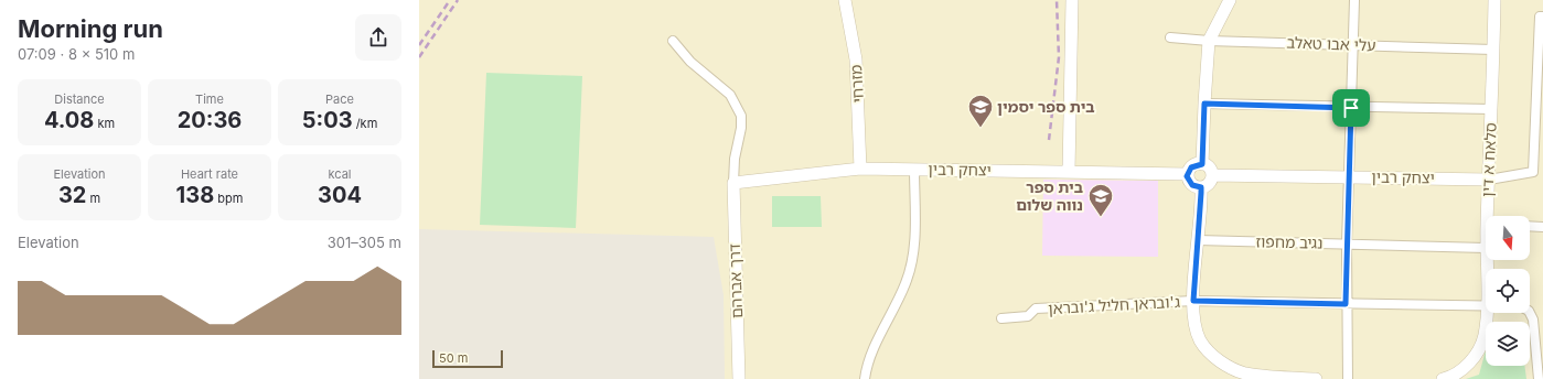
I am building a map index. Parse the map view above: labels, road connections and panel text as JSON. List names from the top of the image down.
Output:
{
  "streets": {
    "street": [
      "עלי אבו טאלב",
      "מזרחי",
      "סלאח א דין",
      "יצחק רבין",
      "נגיב מחפוז",
      "דרך אברהם",
      "ג'ובראן חליל ג'ובראן"
    ]
  },
  "crossings": [
    ["עלי אבו טאלב", "סלאח א דין"],
    ["מזרחי", "יצחק רבין"],
    ["סלאח א דין", "יצחק רבין"],
    ["יצחק רבין", "דרך אברהם"]
  ],
  "places": {
    "school or university": ["בית ספר יסמין", "בית ספר נווה שלום"]
  },
  "scale_bar": "50 m",
  "north": "bottom",
  "page": {
    "heading": ["Morning run", "07:09 · 8 × 510 m"],
    "stats": [
      ["Distance", "4.08 km"],
      ["Time", "20:36"],
      ["Pace", "5:03 /km"],
      ["Elevation", "32 m"],
      ["Heart rate", "138 bpm"],
      ["kcal", "304"]
    ],
    "chart": ["Elevation", "301–305 m"],
    "scale": "50 m"
  }
}
